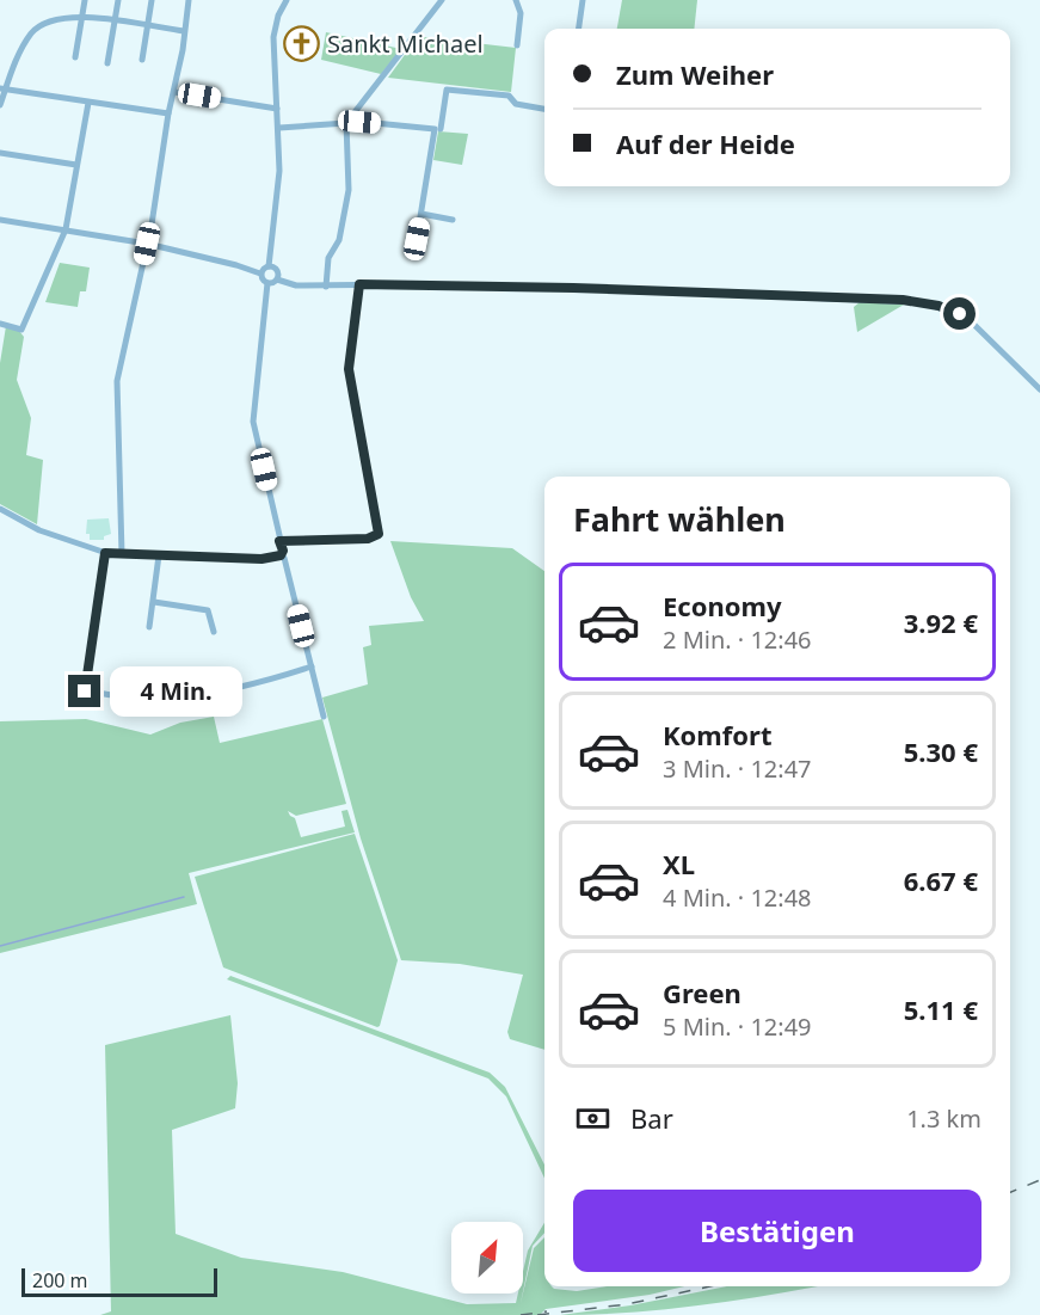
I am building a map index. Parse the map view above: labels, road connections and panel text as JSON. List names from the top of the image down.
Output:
{
  "places": {
    "church": ["Sankt Michael"]
  },
  "scale_bar": "200 m",
  "north": "top right",
  "page": {
    "banner": ["Zum Weiher", "Auf der Heide"],
    "heading": "Fahrt wählen",
    "list": [
      {
        "name": "Economy",
        "note": "2 Min. · 12:46",
        "value": "3.92 €"
      },
      {
        "name": "Komfort",
        "note": "3 Min. · 12:47",
        "value": "5.30 €"
      },
      {
        "name": "XL",
        "note": "4 Min. · 12:48",
        "value": "6.67 €"
      },
      {
        "name": "Green",
        "note": "5 Min. · 12:49",
        "value": "5.11 €"
      }
    ],
    "bubble": "4 Min.",
    "pay": ["Bar", "1.3 km"],
    "buttons": "Bestätigen",
    "scale": "200 m"
  }
}
